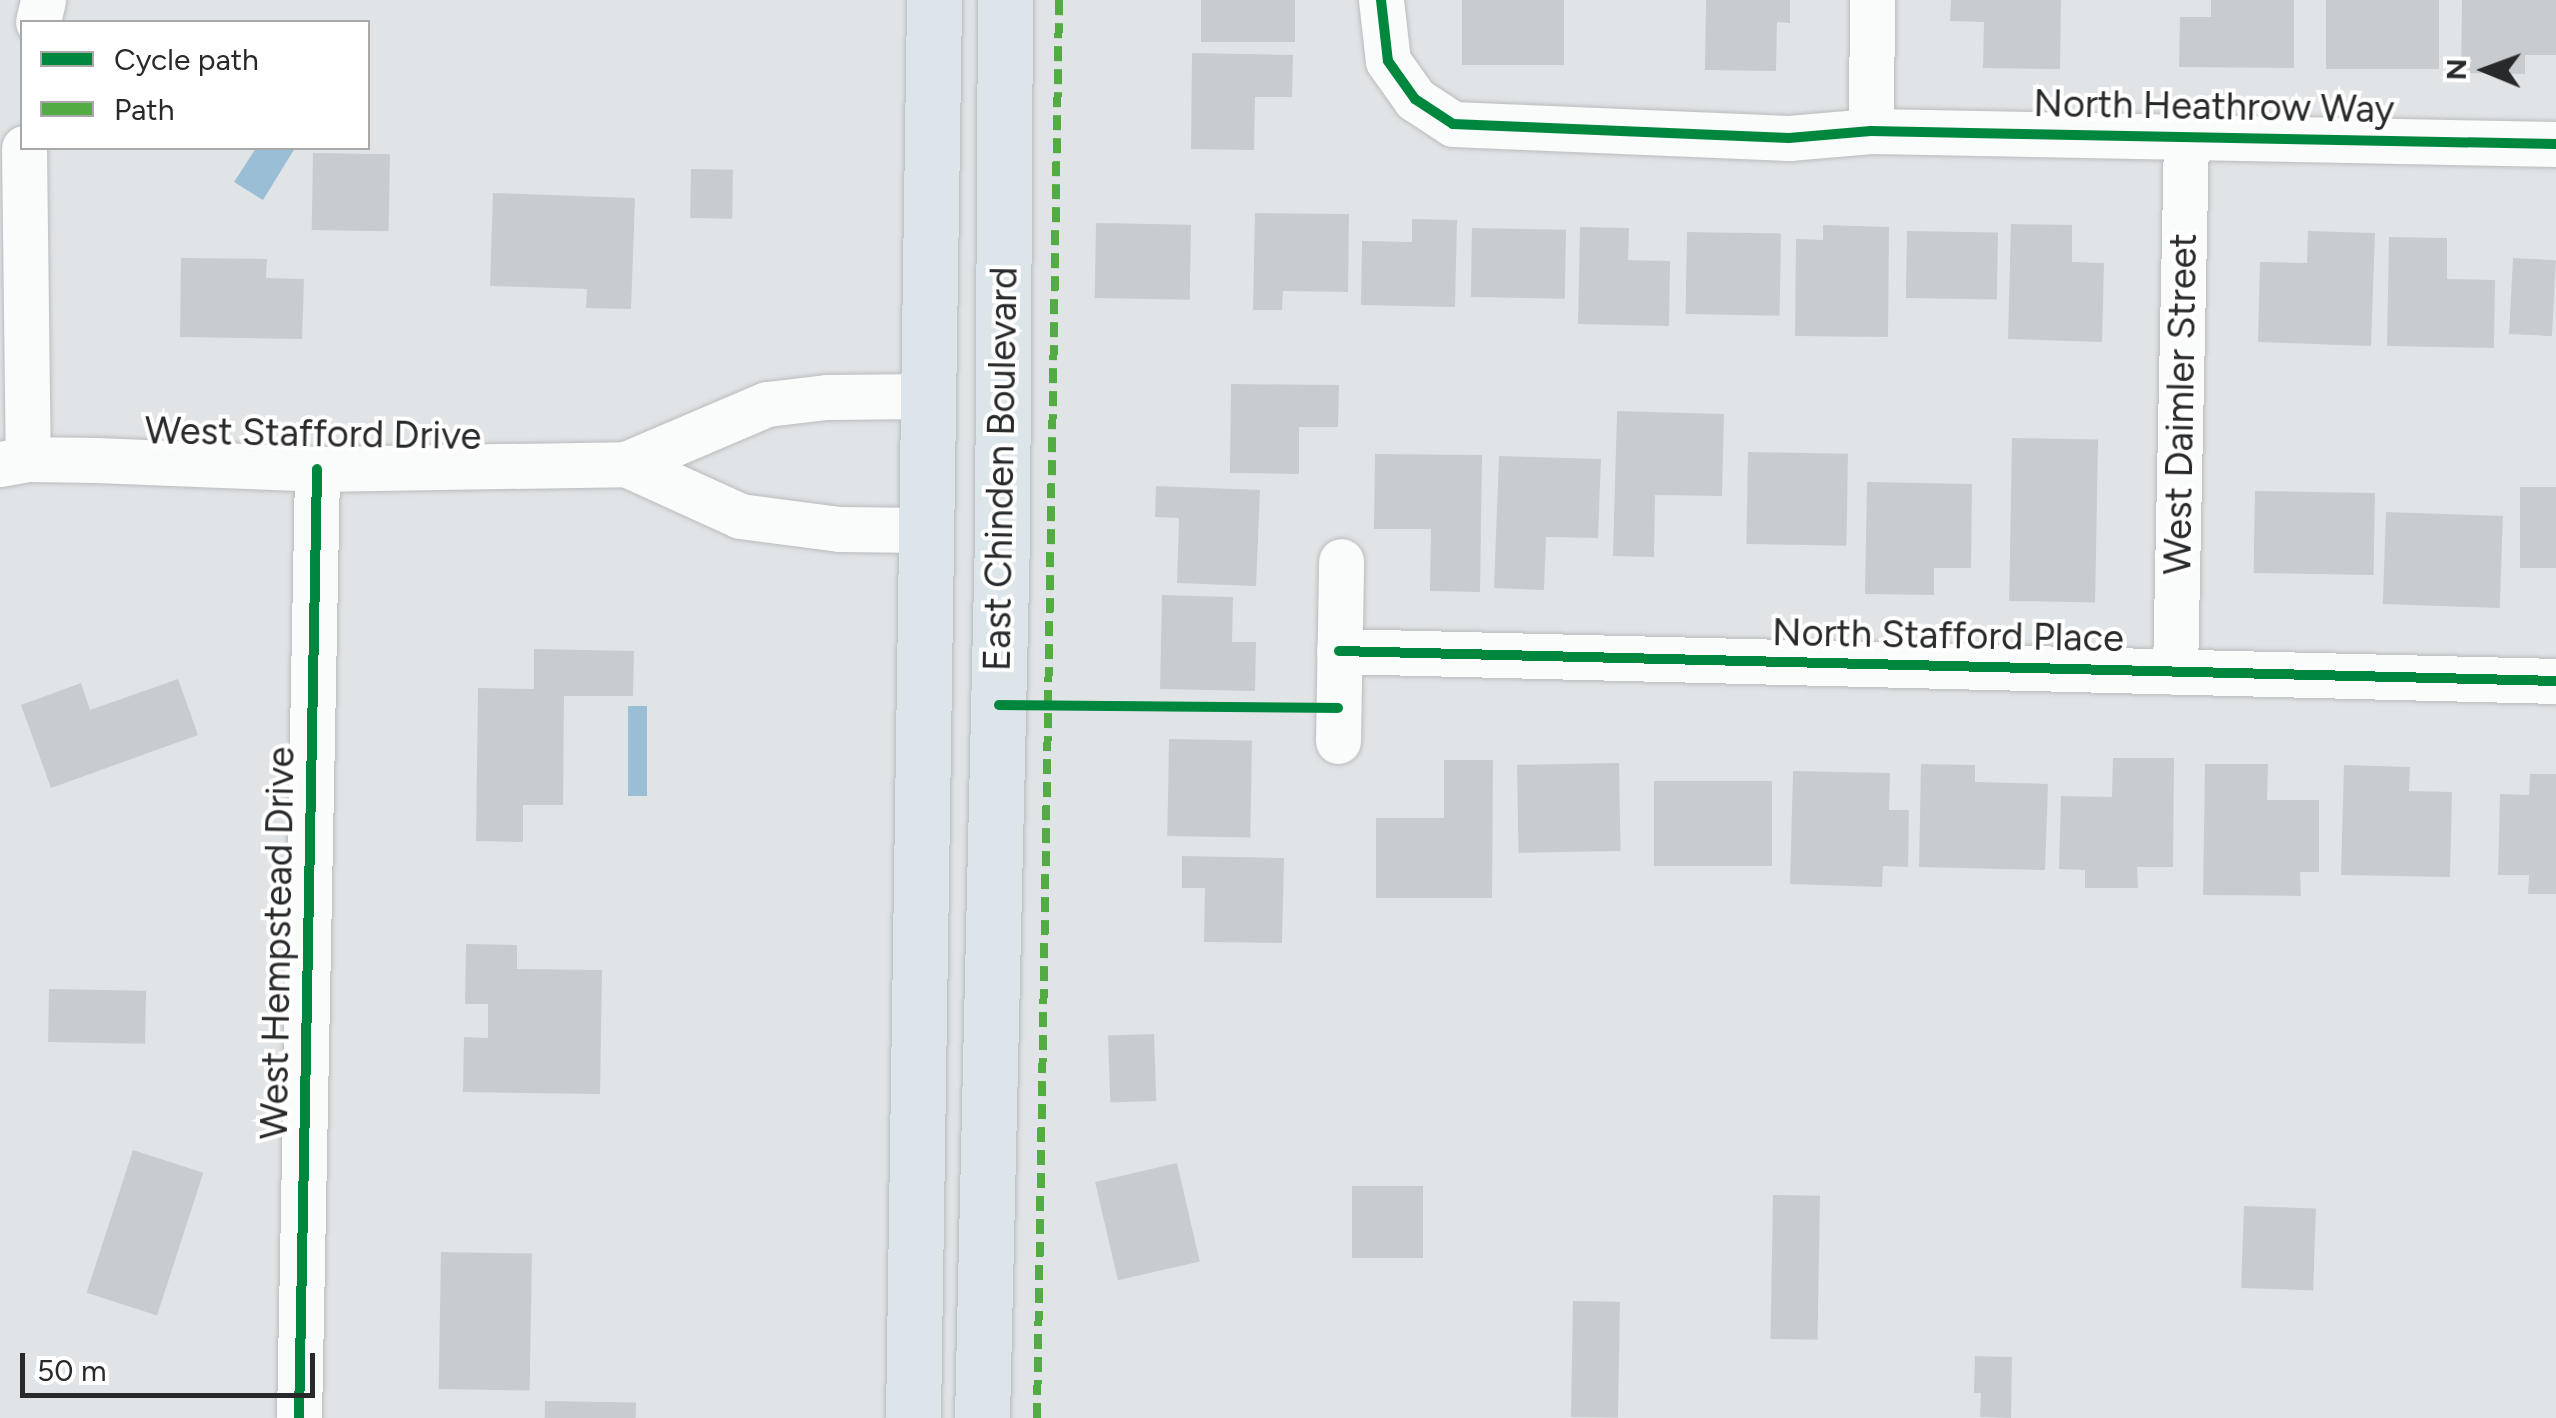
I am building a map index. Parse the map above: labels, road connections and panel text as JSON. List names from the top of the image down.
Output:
{
  "streets": {
    "main road": ["East Chinden Boulevard"],
    "street": [
      "North Heathrow Way",
      "West Daimler Street",
      "West Stafford Drive",
      "North Stafford Place",
      "West Hempstead Drive"
    ]
  },
  "crossings": [
    ["North Heathrow Way", "West Daimler Street"],
    ["West Daimler Street", "North Stafford Place"],
    ["West Stafford Drive", "East Chinden Boulevard"],
    ["West Stafford Drive", "West Hempstead Drive"]
  ],
  "legend": ["Cycle path", "Path"],
  "scale_bar": "50 m",
  "north": "left"
}
